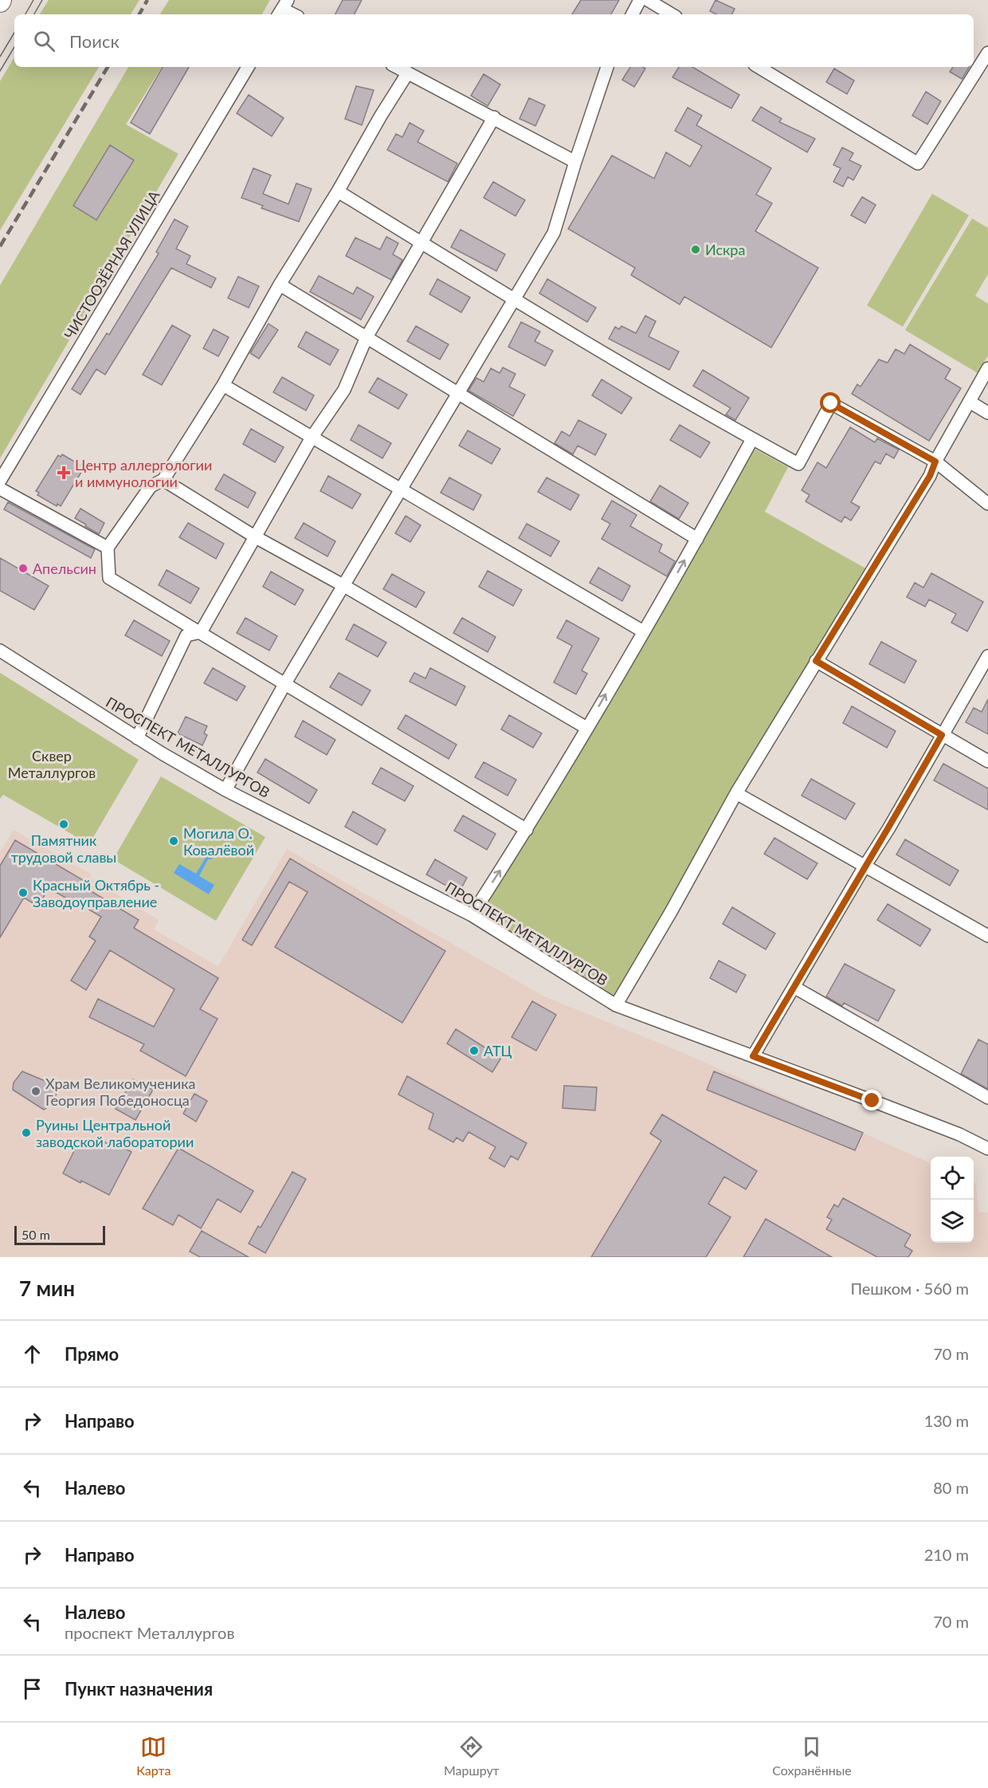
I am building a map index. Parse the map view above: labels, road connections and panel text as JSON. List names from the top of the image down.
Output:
{
  "streets": {
    "street": ["ЧИСТООЗЁРНАЯ УЛИЦА", "ПРОСПЕКТ МЕТАЛЛУРГОВ"]
  },
  "parks": ["Сквер Металлургов"],
  "places": {
    "other": [
      "Искра",
      "Апельсин",
      "Памятник трудовой славы",
      "Могила О. Ковалёвой",
      "Красный Октябрь - Заводоуправление",
      "АТЦ",
      "Храм Великомученика Георгия Победоносца",
      "Руины Центральной заводской лаборатории"
    ],
    "health": ["Центр аллергологии и иммунологии"]
  },
  "scale_bar": "50 m",
  "page": {
    "search": "Поиск",
    "scale": "50 m",
    "heading": ["7 мин", "Пешком · 560 m"],
    "list": [
      ["Прямо", "70 m"],
      ["Направо", "130 m"],
      ["Налево", "80 m"],
      ["Направо", "210 m"],
      ["Налево", "проспект Металлургов", "70 m"],
      "Пункт назначения"
    ],
    "nav": ["Карта", "Маршрут", "Сохранённые"]
  }
}
